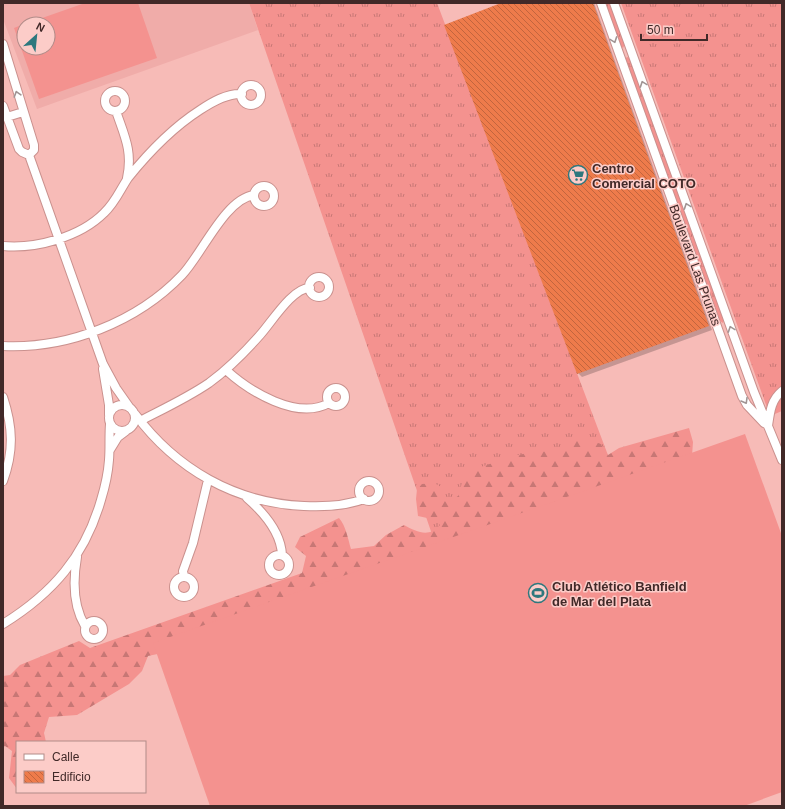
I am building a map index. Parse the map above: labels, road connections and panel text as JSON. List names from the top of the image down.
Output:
{
  "streets": {
    "street": ["Boulevard Las Prunas"]
  },
  "places": {
    "supermarket": ["Centro Comercial COTO"],
    "sports": ["Club Atlético Banfield de Mar del Plata"]
  },
  "legend": ["Calle", "Edificio"],
  "scale_bar": "50 m",
  "north": "top right"
}
